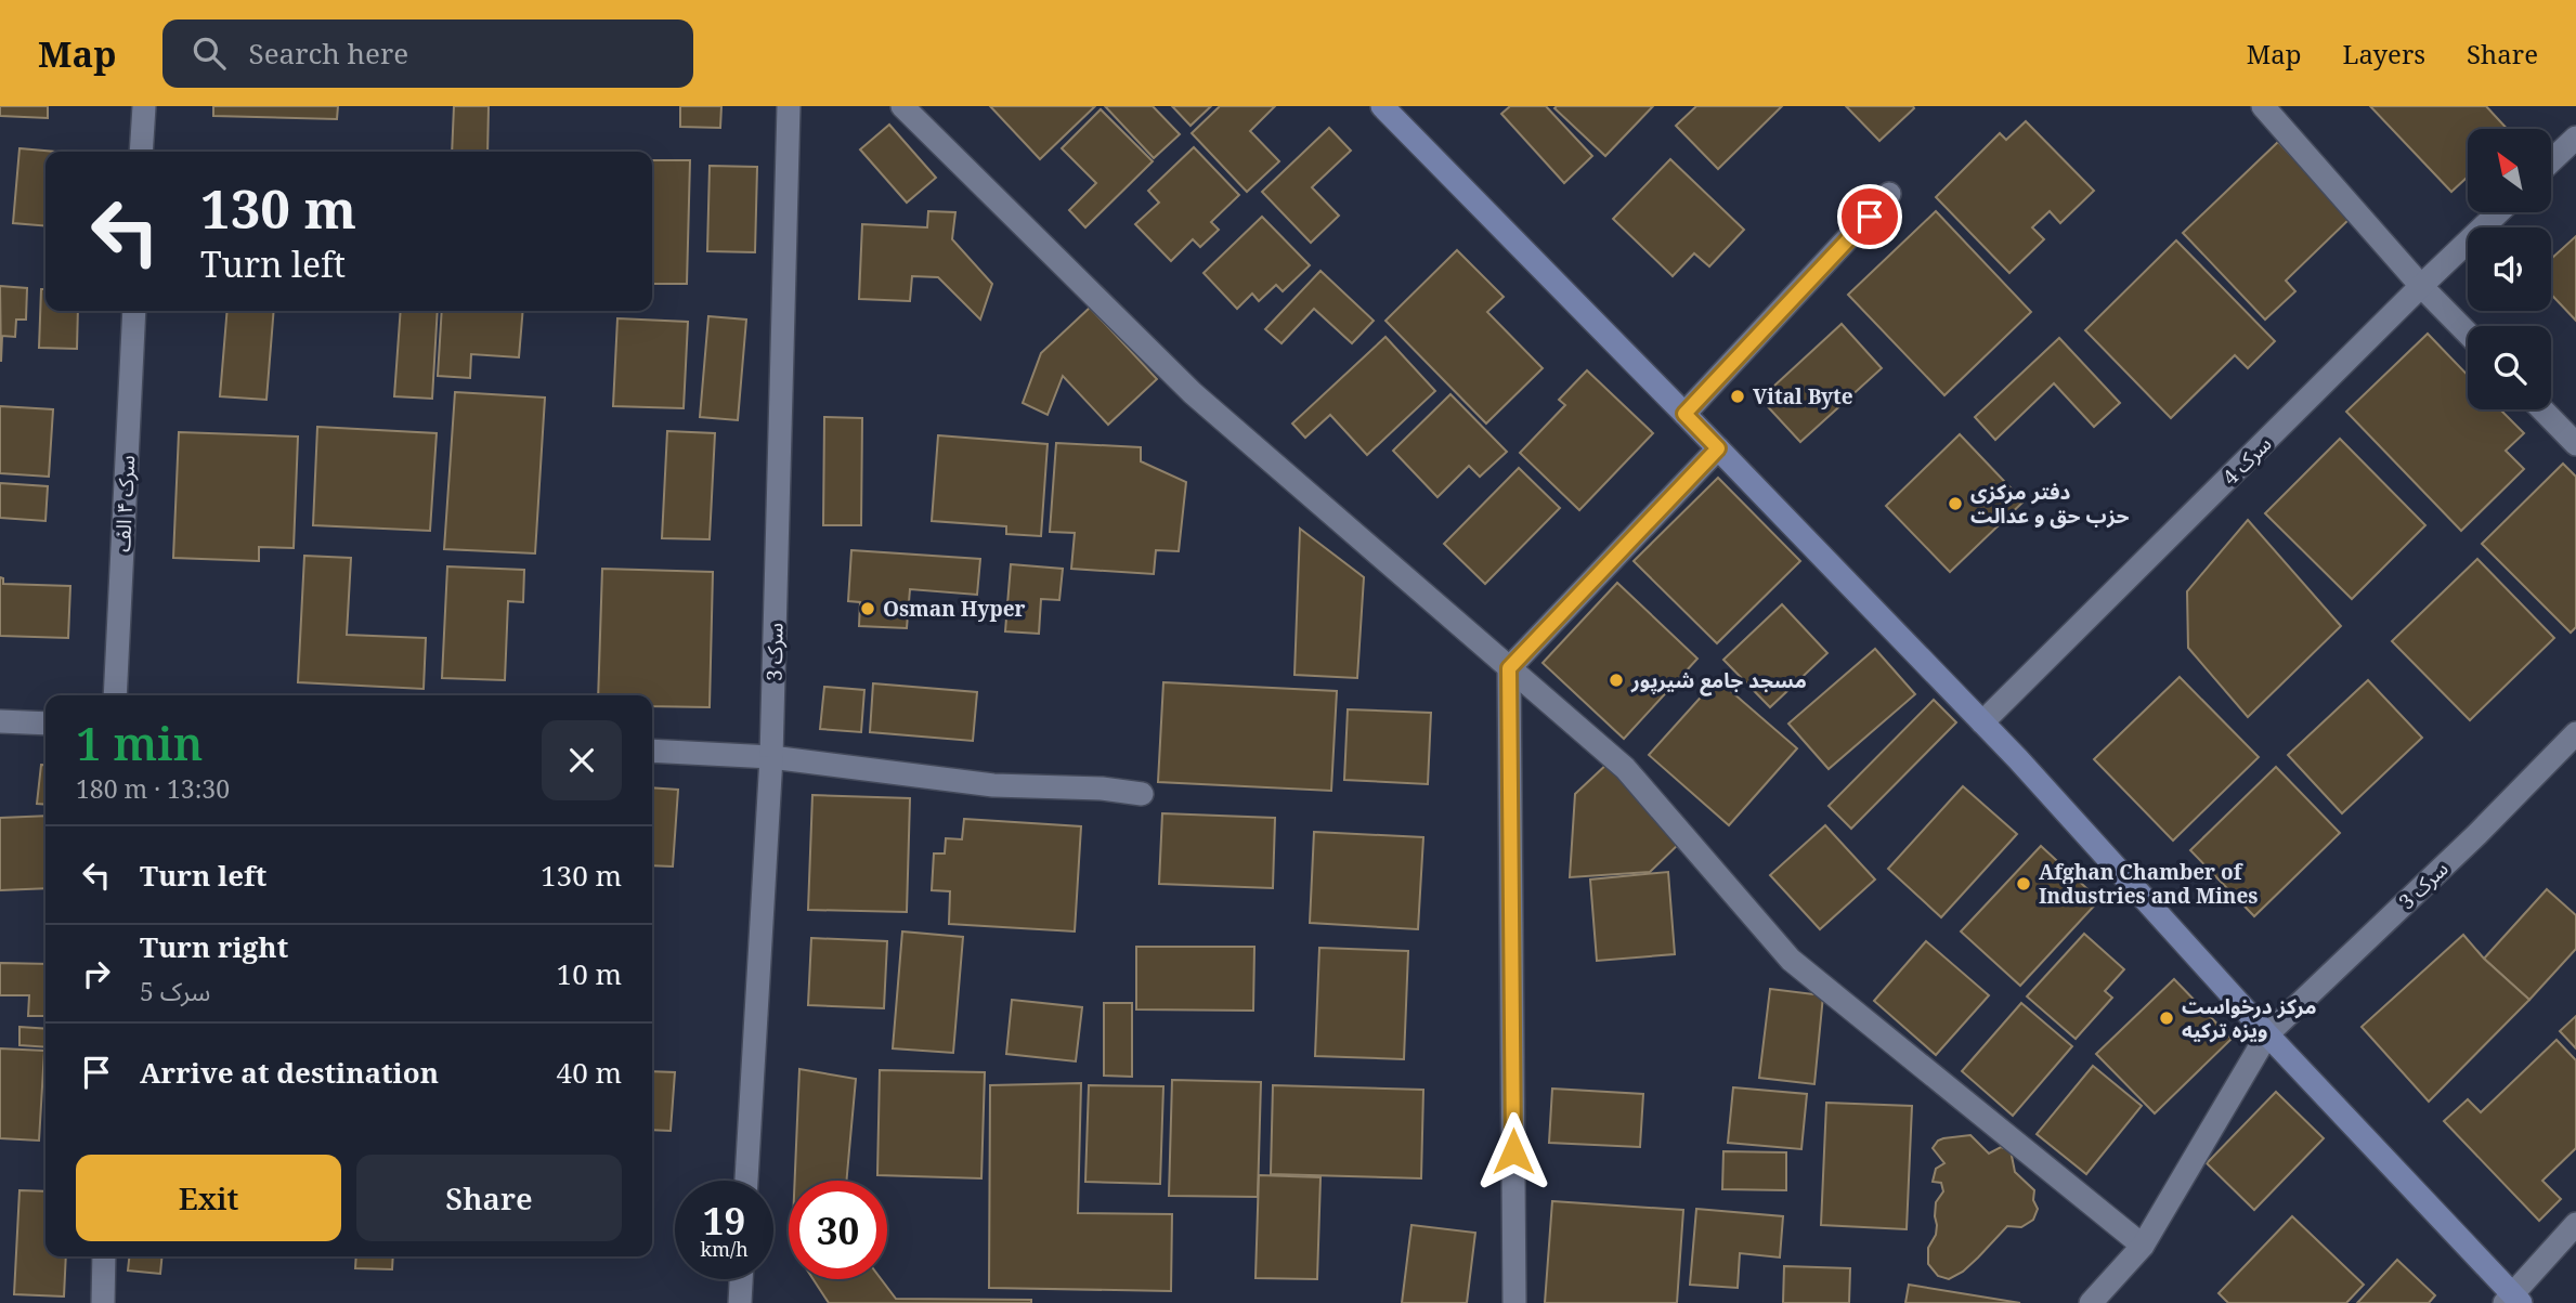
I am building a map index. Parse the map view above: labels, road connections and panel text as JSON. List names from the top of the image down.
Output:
{
  "streets": {
    "street": ["سرک 4", "سرک ۴ الف", "سرک 3"]
  },
  "places": [
    "Vital Byte",
    "دفتر مرکزی حزب حق و عدالت",
    "Osman Hyper",
    "مسجد جامع شیرپور",
    "Afghan Chamber of Industries and Mines",
    "مرکز درخواست ویزه ترکیه"
  ],
  "north": "top left",
  "page": {
    "header": "Map",
    "search": "Search here",
    "nav": ["Map", "Layers", "Share"],
    "turn": ["130 m", "Turn left"],
    "heading": ["1 min", "180 m · 13:30"],
    "list": [
      {
        "name": "Turn left",
        "value": "130 m"
      },
      {
        "name": "Turn right",
        "note": "سرک 5",
        "value": "10 m"
      },
      {
        "name": "Arrive at destination",
        "value": "40 m"
      }
    ],
    "buttons": ["Exit", "Share"],
    "speed": "19 km/h",
    "limit": "30"
  }
}
